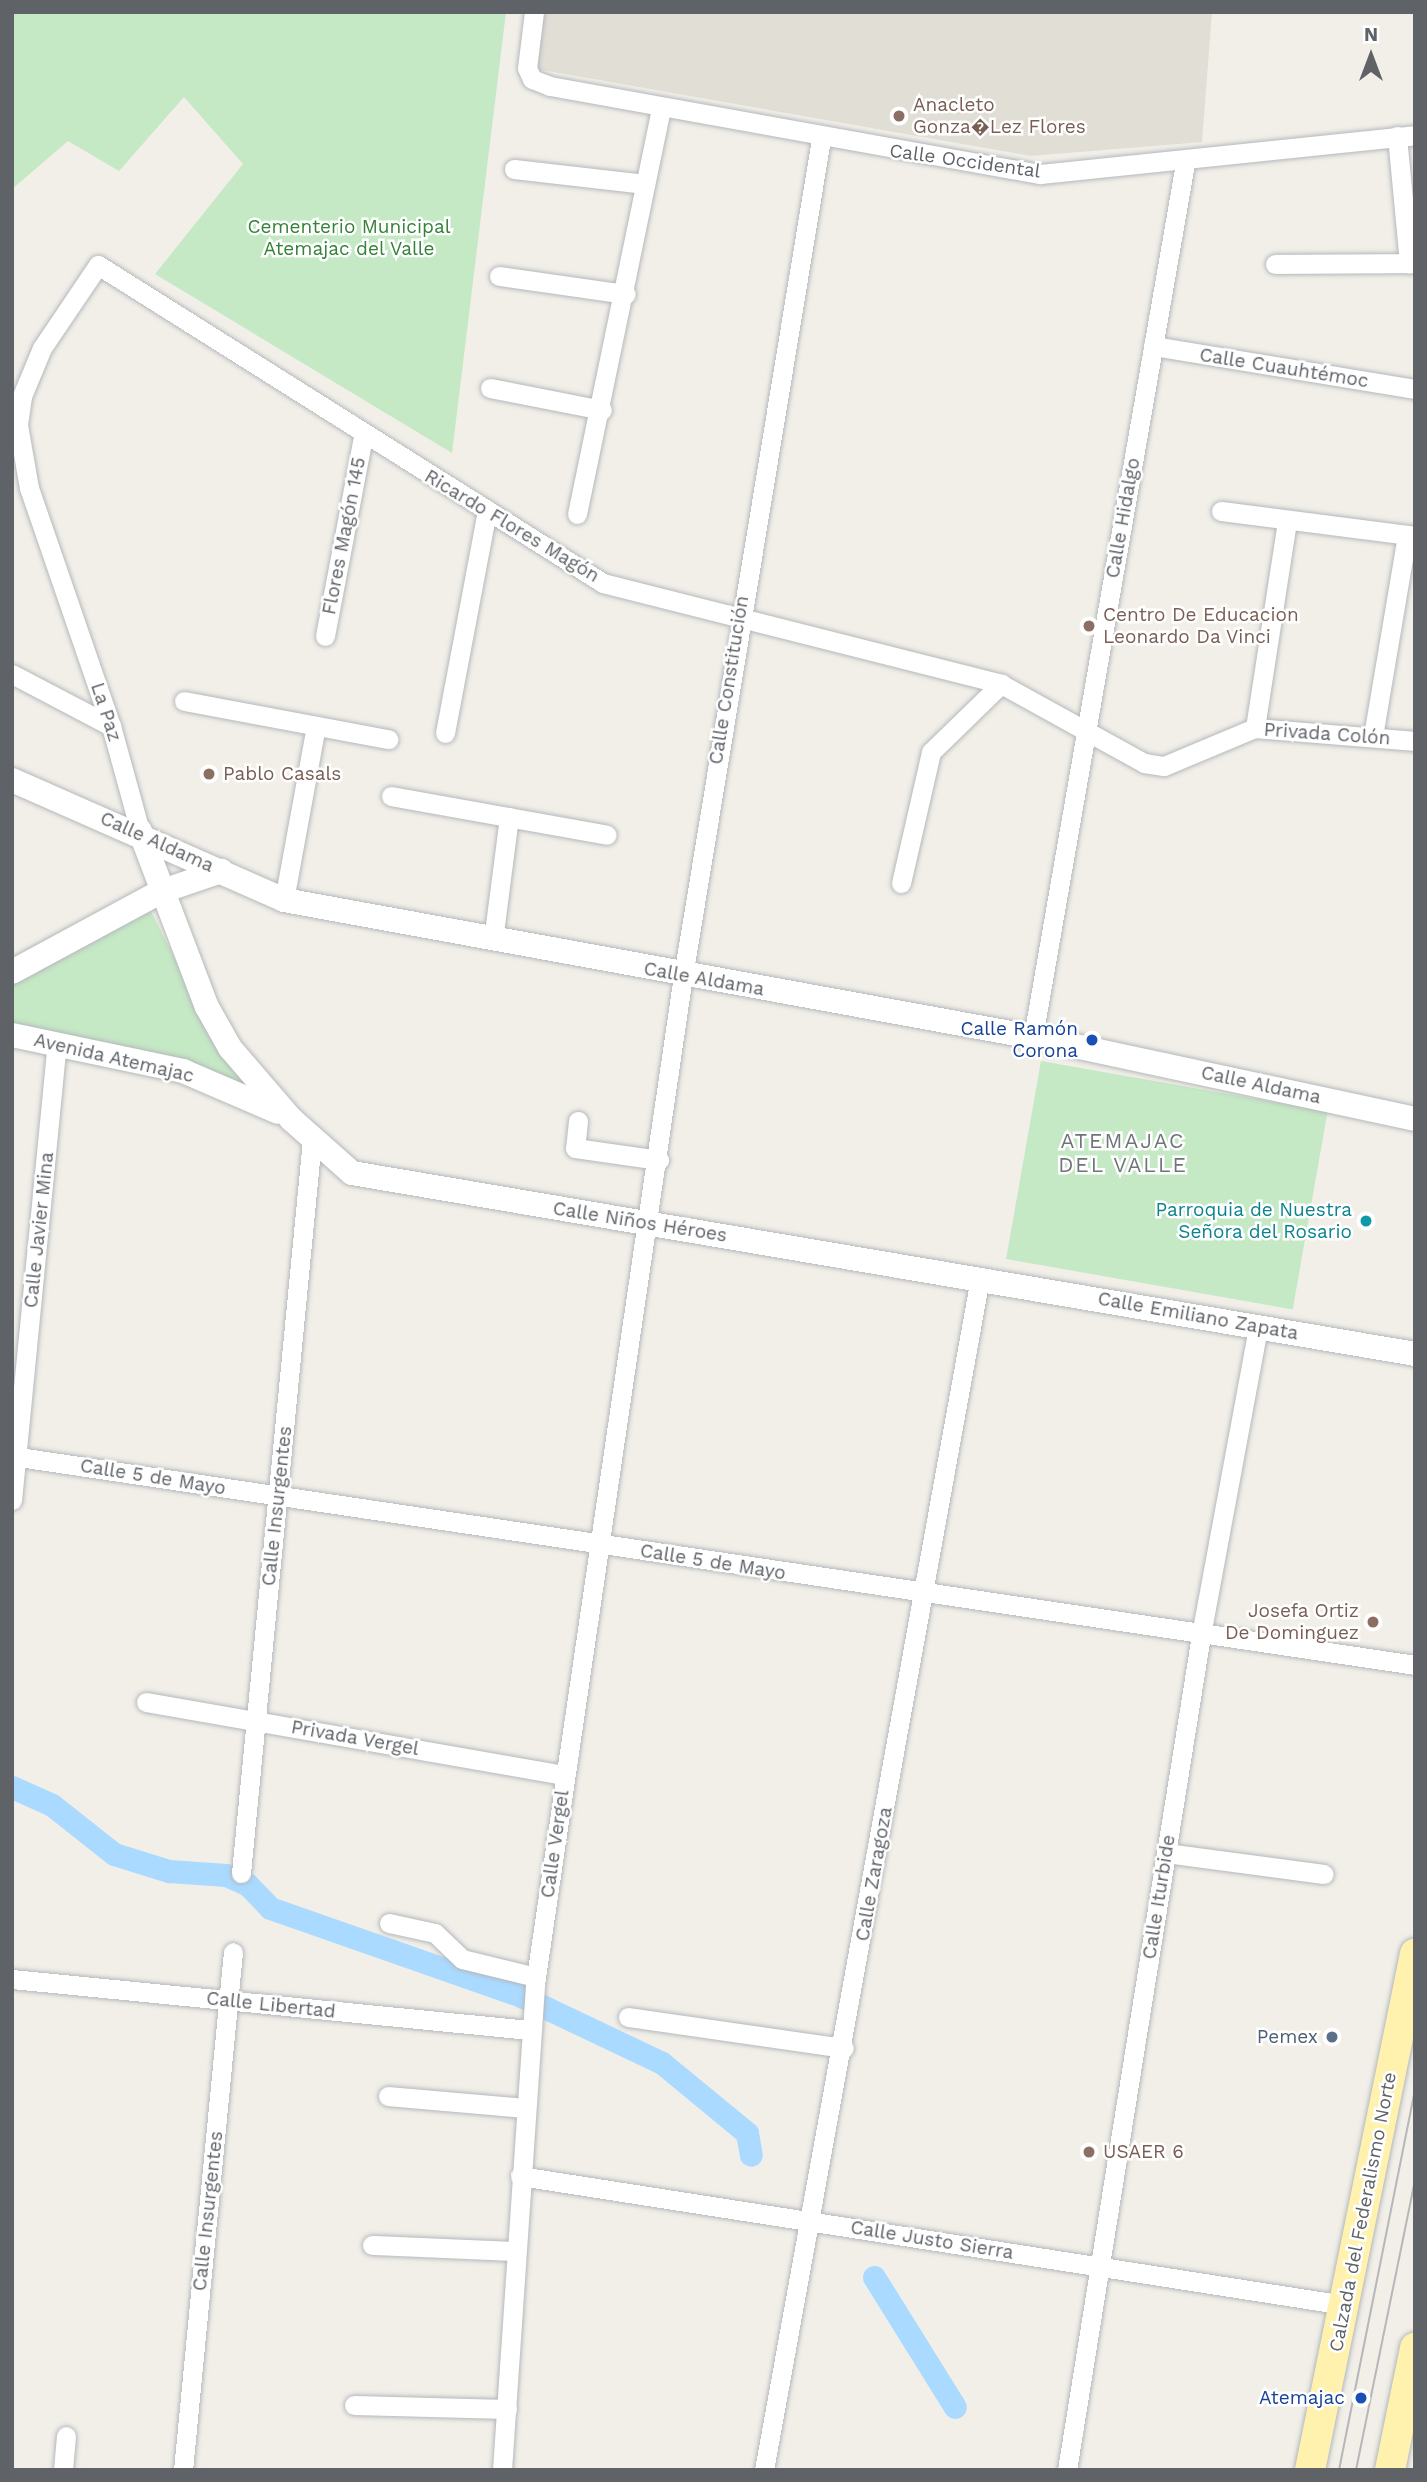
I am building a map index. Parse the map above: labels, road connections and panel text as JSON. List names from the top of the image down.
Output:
{
  "streets": {
    "main road": ["Calzada del Federalismo Norte"],
    "street": [
      "Calle Occidental",
      "Calle Cuauhtémoc",
      "Calle Hidalgo",
      "Ricardo Flores Magón",
      "Flores Magón 145",
      "Calle Constitución",
      "La Paz",
      "Privada Colón",
      "Calle Aldama",
      "Avenida Atemajac",
      "Calle Niños Héroes",
      "Calle Javier Mina",
      "Calle Emiliano Zapata",
      "Calle 5 de Mayo",
      "Calle Insurgentes",
      "Privada Vergel",
      "Calle Vergel",
      "Calle Zaragoza",
      "Calle Iturbide",
      "Calle Libertad",
      "Calle Justo Sierra"
    ]
  },
  "crossings": [
    ["Calle Occidental", "Calle Hidalgo"],
    ["Calle Occidental", "Calle Constitución"],
    ["Calle Cuauhtémoc", "Calle Hidalgo"],
    ["Calle Hidalgo", "Ricardo Flores Magón"],
    ["Calle Hidalgo", "Privada Colón"],
    ["Calle Hidalgo", "Calle Aldama"],
    ["Ricardo Flores Magón", "Flores Magón 145"],
    ["Ricardo Flores Magón", "Calle Constitución"],
    ["Ricardo Flores Magón", "La Paz"],
    ["Ricardo Flores Magón", "Privada Colón"],
    ["Calle Constitución", "Calle Aldama"],
    ["Calle Constitución", "Calle Niños Héroes"],
    ["Calle Constitución", "Calle Vergel"],
    ["La Paz", "Calle Aldama"],
    ["La Paz", "Avenida Atemajac"],
    ["La Paz", "Calle Niños Héroes"],
    ["La Paz", "Calle Insurgentes"],
    ["Avenida Atemajac", "Calle Javier Mina"],
    ["Calle Niños Héroes", "Calle Emiliano Zapata"],
    ["Calle Niños Héroes", "Calle Insurgentes"],
    ["Calle Niños Héroes", "Calle Vergel"],
    ["Calle Niños Héroes", "Calle Zaragoza"],
    ["Calle Javier Mina", "Calle 5 de Mayo"],
    ["Calle Emiliano Zapata", "Calle Zaragoza"],
    ["Calle Emiliano Zapata", "Calle Iturbide"],
    ["Calle 5 de Mayo", "Calle Insurgentes"],
    ["Calle 5 de Mayo", "Calle Vergel"],
    ["Calle 5 de Mayo", "Calle Zaragoza"],
    ["Calle 5 de Mayo", "Calle Iturbide"],
    ["Calle Insurgentes", "Privada Vergel"],
    ["Calle Insurgentes", "Calle Libertad"],
    ["Privada Vergel", "Calle Vergel"],
    ["Calle Vergel", "Calle Libertad"],
    ["Calle Vergel", "Calle Justo Sierra"],
    ["Calle Zaragoza", "Calle Justo Sierra"],
    ["Calle Iturbide", "Calle Justo Sierra"],
    ["Calzada del Federalismo Norte", "Calle Justo Sierra"]
  ],
  "districts": ["ATEMAJAC DEL VALLE"],
  "parks": ["Cementerio Municipal Atemajac del Valle"],
  "places": [
    "Anacleto Gonza�Lez Flores",
    "Centro De Educacion Leonardo Da Vinci",
    "Pablo Casals",
    "Calle Ramón Corona",
    "Parroquia de Nuestra Señora del Rosario",
    "Josefa Ortiz De Dominguez",
    "Pemex",
    "USAER 6",
    "Atemajac"
  ],
  "north": "top"
}
